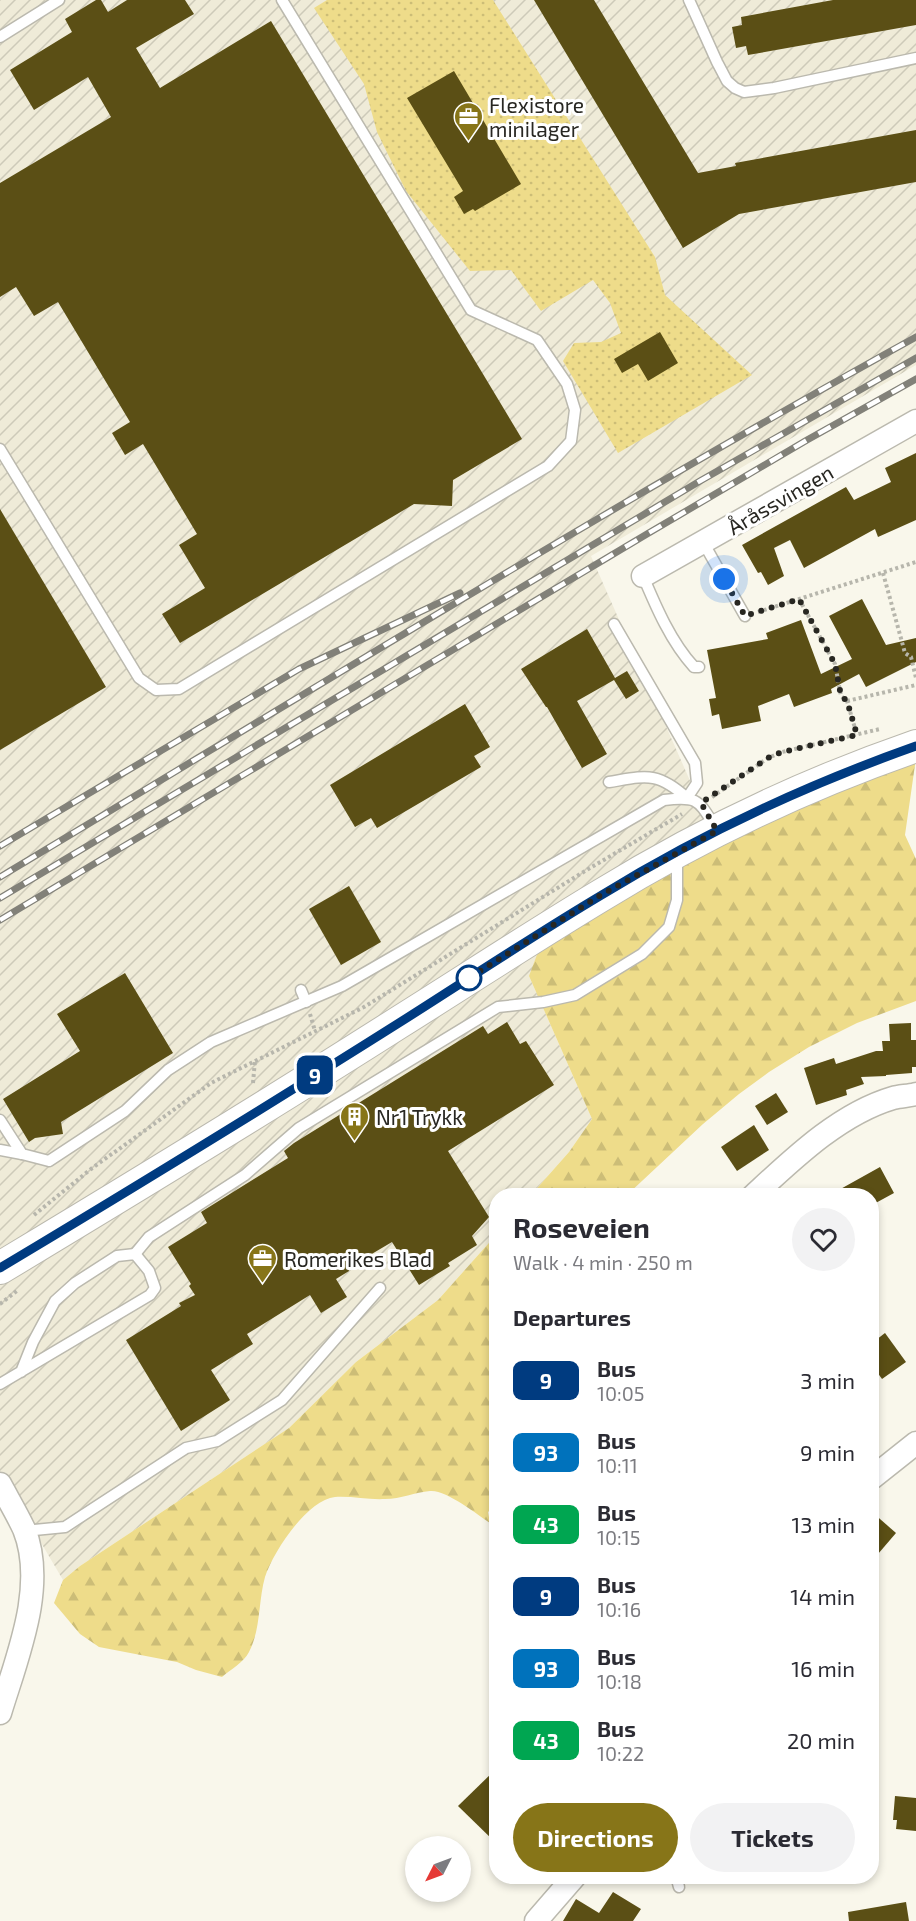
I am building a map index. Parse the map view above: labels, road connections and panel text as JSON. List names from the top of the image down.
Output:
{
  "streets": {
    "street": ["Åråssvingen"]
  },
  "places": {
    "office": ["Flexistore minilager", "Romerikes Blad"],
    "building": ["Nr1 Trykk"]
  },
  "lines": ["bus line 9"],
  "north": "bottom left",
  "page": {
    "on_map": "9",
    "heading": [
      ["Roseveien", "Walk · 4 min · 250 m"],
      "Departures"
    ],
    "list": [
      {
        "mark": "9",
        "name": "Bus",
        "note": "10:05",
        "value": "3 min"
      },
      {
        "mark": "93",
        "name": "Bus",
        "note": "10:11",
        "value": "9 min"
      },
      {
        "mark": "43",
        "name": "Bus",
        "note": "10:15",
        "value": "13 min"
      },
      {
        "mark": "9",
        "name": "Bus",
        "note": "10:16",
        "value": "14 min"
      },
      {
        "mark": "93",
        "name": "Bus",
        "note": "10:18",
        "value": "16 min"
      },
      {
        "mark": "43",
        "name": "Bus",
        "note": "10:22",
        "value": "20 min"
      }
    ],
    "buttons": ["Directions", "Tickets"]
  }
}
